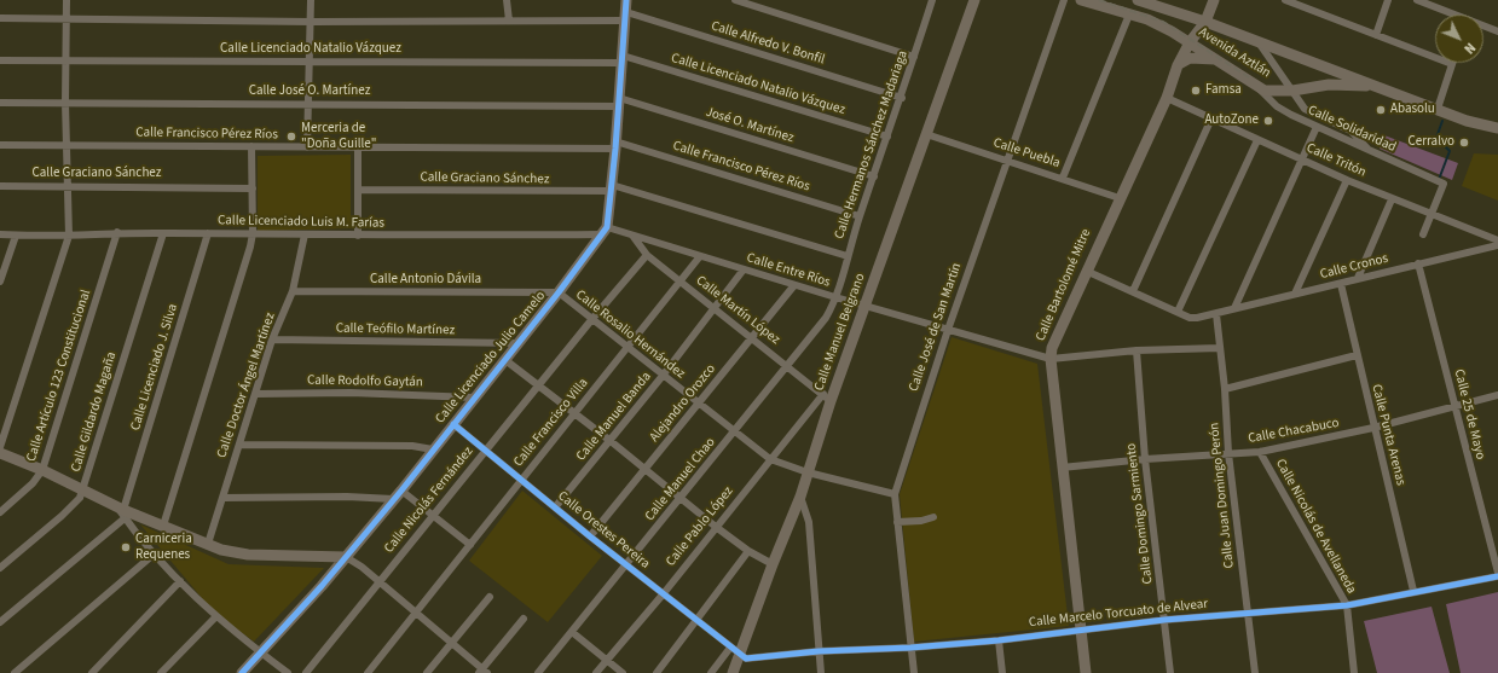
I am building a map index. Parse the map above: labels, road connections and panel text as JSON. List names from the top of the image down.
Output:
{
  "streets": {
    "street": [
      "Calle Alfredo V. Bonfil",
      "Calle Licenciado Natalio Vázquez",
      "Avenida Aztlán",
      "Calle José O. Martínez",
      "José O. Martínez",
      "Calle Solidaridad",
      "Calle Francisco Pérez Ríos",
      "Calle Hermanos Sánchez Madariaga",
      "Calle Puebla",
      "Calle Tritón",
      "Calle Graciano Sánchez",
      "Calle Licenciado Luis M. Farías",
      "Calle Cronos",
      "Calle Entre Ríos",
      "Calle Antonio Dávila",
      "Calle Bartolomé Mitre",
      "Calle Martín López",
      "Calle José de San Martín",
      "Calle Teófilo Martínez",
      "Calle Manuel Belgrano",
      "Calle Rosalio Hernández",
      "Calle Licenciado Julio Camelo",
      "Calle Licenciado J. Silva",
      "Calle Artículo 123 Constitucional",
      "Calle Rodolfo Gaytán",
      "Calle Doctor Ángel Martínez",
      "Alejandro Orozco",
      "Calle Gildardo Magaña",
      "Calle 25 de Mayo",
      "Calle Manuel Banda",
      "Calle Francisco Villa",
      "Calle Chacabuco",
      "Calle Punta Arenas",
      "Calle Manuel Chao",
      "Calle Juan Domingo Perón",
      "Calle Nicolás Fernández",
      "Calle Domingo Sarmiento",
      "Calle Pablo López",
      "Calle Nicolás de Avellaneda",
      "Calle Orestes Pereira",
      "Calle Marcelo Torcuato de Alvear"
    ]
  },
  "crossings": [
    ["Calle Alfredo V. Bonfil", "Calle Hermanos Sánchez Madariaga"],
    ["Calle Alfredo V. Bonfil", "Calle Licenciado Julio Camelo"],
    ["Calle Licenciado Natalio Vázquez", "Calle Hermanos Sánchez Madariaga"],
    ["Calle Licenciado Natalio Vázquez", "Calle Licenciado Julio Camelo"],
    ["Avenida Aztlán", "Calle Solidaridad"],
    ["Avenida Aztlán", "Calle Bartolomé Mitre"],
    ["Calle José O. Martínez", "José O. Martínez"],
    ["Calle José O. Martínez", "Calle Licenciado Julio Camelo"],
    ["José O. Martínez", "Calle Hermanos Sánchez Madariaga"],
    ["José O. Martínez", "Calle Licenciado Julio Camelo"],
    ["Calle Solidaridad", "Calle Tritón"],
    ["Calle Francisco Pérez Ríos", "Calle Hermanos Sánchez Madariaga"],
    ["Calle Francisco Pérez Ríos", "Calle Licenciado Julio Camelo"],
    ["Calle Hermanos Sánchez Madariaga", "Calle Graciano Sánchez"],
    ["Calle Hermanos Sánchez Madariaga", "Calle Entre Ríos"],
    ["Calle Hermanos Sánchez Madariaga", "Calle Manuel Chao"],
    ["Calle Puebla", "Calle Bartolomé Mitre"],
    ["Calle Puebla", "Calle José de San Martín"],
    ["Calle Puebla", "Calle Manuel Belgrano"],
    ["Calle Tritón", "Calle Bartolomé Mitre"],
    ["Calle Graciano Sánchez", "Calle Licenciado Julio Camelo"],
    ["Calle Licenciado Luis M. Farías", "Calle Entre Ríos"],
    ["Calle Licenciado Luis M. Farías", "Calle Licenciado Julio Camelo"],
    ["Calle Licenciado Luis M. Farías", "Calle Licenciado J. Silva"],
    ["Calle Licenciado Luis M. Farías", "Calle Artículo 123 Constitucional"],
    ["Calle Licenciado Luis M. Farías", "Calle Doctor Ángel Martínez"],
    ["Calle Licenciado Luis M. Farías", "Calle Gildardo Magaña"],
    ["Calle Cronos", "Calle Bartolomé Mitre"],
    ["Calle Cronos", "Calle 25 de Mayo"],
    ["Calle Cronos", "Calle Punta Arenas"],
    ["Calle Cronos", "Calle Juan Domingo Perón"],
    ["Calle Entre Ríos", "Calle Bartolomé Mitre"],
    ["Calle Entre Ríos", "Calle Martín López"],
    ["Calle Entre Ríos", "Calle José de San Martín"],
    ["Calle Entre Ríos", "Calle Manuel Belgrano"],
    ["Calle Entre Ríos", "Calle Licenciado Julio Camelo"],
    ["Calle Entre Ríos", "Alejandro Orozco"],
    ["Calle Entre Ríos", "Calle Manuel Banda"],
    ["Calle Entre Ríos", "Calle Francisco Villa"],
    ["Calle Entre Ríos", "Calle Manuel Chao"],
    ["Calle Entre Ríos", "Calle Juan Domingo Perón"],
    ["Calle Entre Ríos", "Calle Domingo Sarmiento"],
    ["Calle Antonio Dávila", "Calle Rosalio Hernández"],
    ["Calle Antonio Dávila", "Calle Licenciado Julio Camelo"],
    ["Calle Antonio Dávila", "Calle Doctor Ángel Martínez"],
    ["Calle Bartolomé Mitre", "Calle Chacabuco"],
    ["Calle Bartolomé Mitre", "Calle Marcelo Torcuato de Alvear"],
    ["Calle Martín López", "Calle Manuel Belgrano"],
    ["Calle Martín López", "Alejandro Orozco"],
    ["Calle Martín López", "Calle Manuel Banda"],
    ["Calle Martín López", "Calle Francisco Villa"],
    ["Calle Martín López", "Calle Manuel Chao"],
    ["Calle Martín López", "Calle Nicolás Fernández"],
    ["Calle Martín López", "Calle Pablo López"],
    ["Calle José de San Martín", "Calle Rosalio Hernández"],
    ["Calle José de San Martín", "Calle Marcelo Torcuato de Alvear"],
    ["Calle Teófilo Martínez", "Calle Licenciado Julio Camelo"],
    ["Calle Teófilo Martínez", "Calle Doctor Ángel Martínez"],
    ["Calle Manuel Belgrano", "Calle Rosalio Hernández"],
    ["Calle Manuel Belgrano", "Calle Pablo López"],
    ["Calle Manuel Belgrano", "Calle Orestes Pereira"],
    ["Calle Manuel Belgrano", "Calle Marcelo Torcuato de Alvear"],
    ["Calle Rosalio Hernández", "Calle Licenciado Julio Camelo"],
    ["Calle Rosalio Hernández", "Alejandro Orozco"],
    ["Calle Rosalio Hernández", "Calle Manuel Banda"],
    ["Calle Rosalio Hernández", "Calle Francisco Villa"],
    ["Calle Rosalio Hernández", "Calle Manuel Chao"],
    ["Calle Rosalio Hernández", "Calle Nicolás Fernández"],
    ["Calle Rosalio Hernández", "Calle Pablo López"],
    ["Calle Licenciado Julio Camelo", "Calle Rodolfo Gaytán"],
    ["Calle Licenciado Julio Camelo", "Calle Orestes Pereira"],
    ["Calle Rodolfo Gaytán", "Calle Doctor Ángel Martínez"],
    ["Alejandro Orozco", "Calle Orestes Pereira"],
    ["Calle 25 de Mayo", "Calle Chacabuco"],
    ["Calle 25 de Mayo", "Calle Marcelo Torcuato de Alvear"],
    ["Calle Manuel Banda", "Calle Orestes Pereira"],
    ["Calle Francisco Villa", "Calle Orestes Pereira"],
    ["Calle Chacabuco", "Calle Punta Arenas"],
    ["Calle Chacabuco", "Calle Juan Domingo Perón"],
    ["Calle Chacabuco", "Calle Domingo Sarmiento"],
    ["Calle Chacabuco", "Calle Nicolás de Avellaneda"],
    ["Calle Punta Arenas", "Calle Marcelo Torcuato de Alvear"],
    ["Calle Manuel Chao", "Calle Orestes Pereira"],
    ["Calle Juan Domingo Perón", "Calle Marcelo Torcuato de Alvear"],
    ["Calle Nicolás Fernández", "Calle Orestes Pereira"],
    ["Calle Domingo Sarmiento", "Calle Marcelo Torcuato de Alvear"],
    ["Calle Pablo López", "Calle Orestes Pereira"],
    ["Calle Nicolás de Avellaneda", "Calle Marcelo Torcuato de Alvear"],
    ["Calle Orestes Pereira", "Calle Marcelo Torcuato de Alvear"]
  ],
  "places": [
    "Famsa",
    "Abasolu",
    "AutoZone",
    "Merceria de \"Doña Guille\"",
    "Cerralvo",
    "Carniceria Requenes"
  ],
  "north": "bottom right"
}
